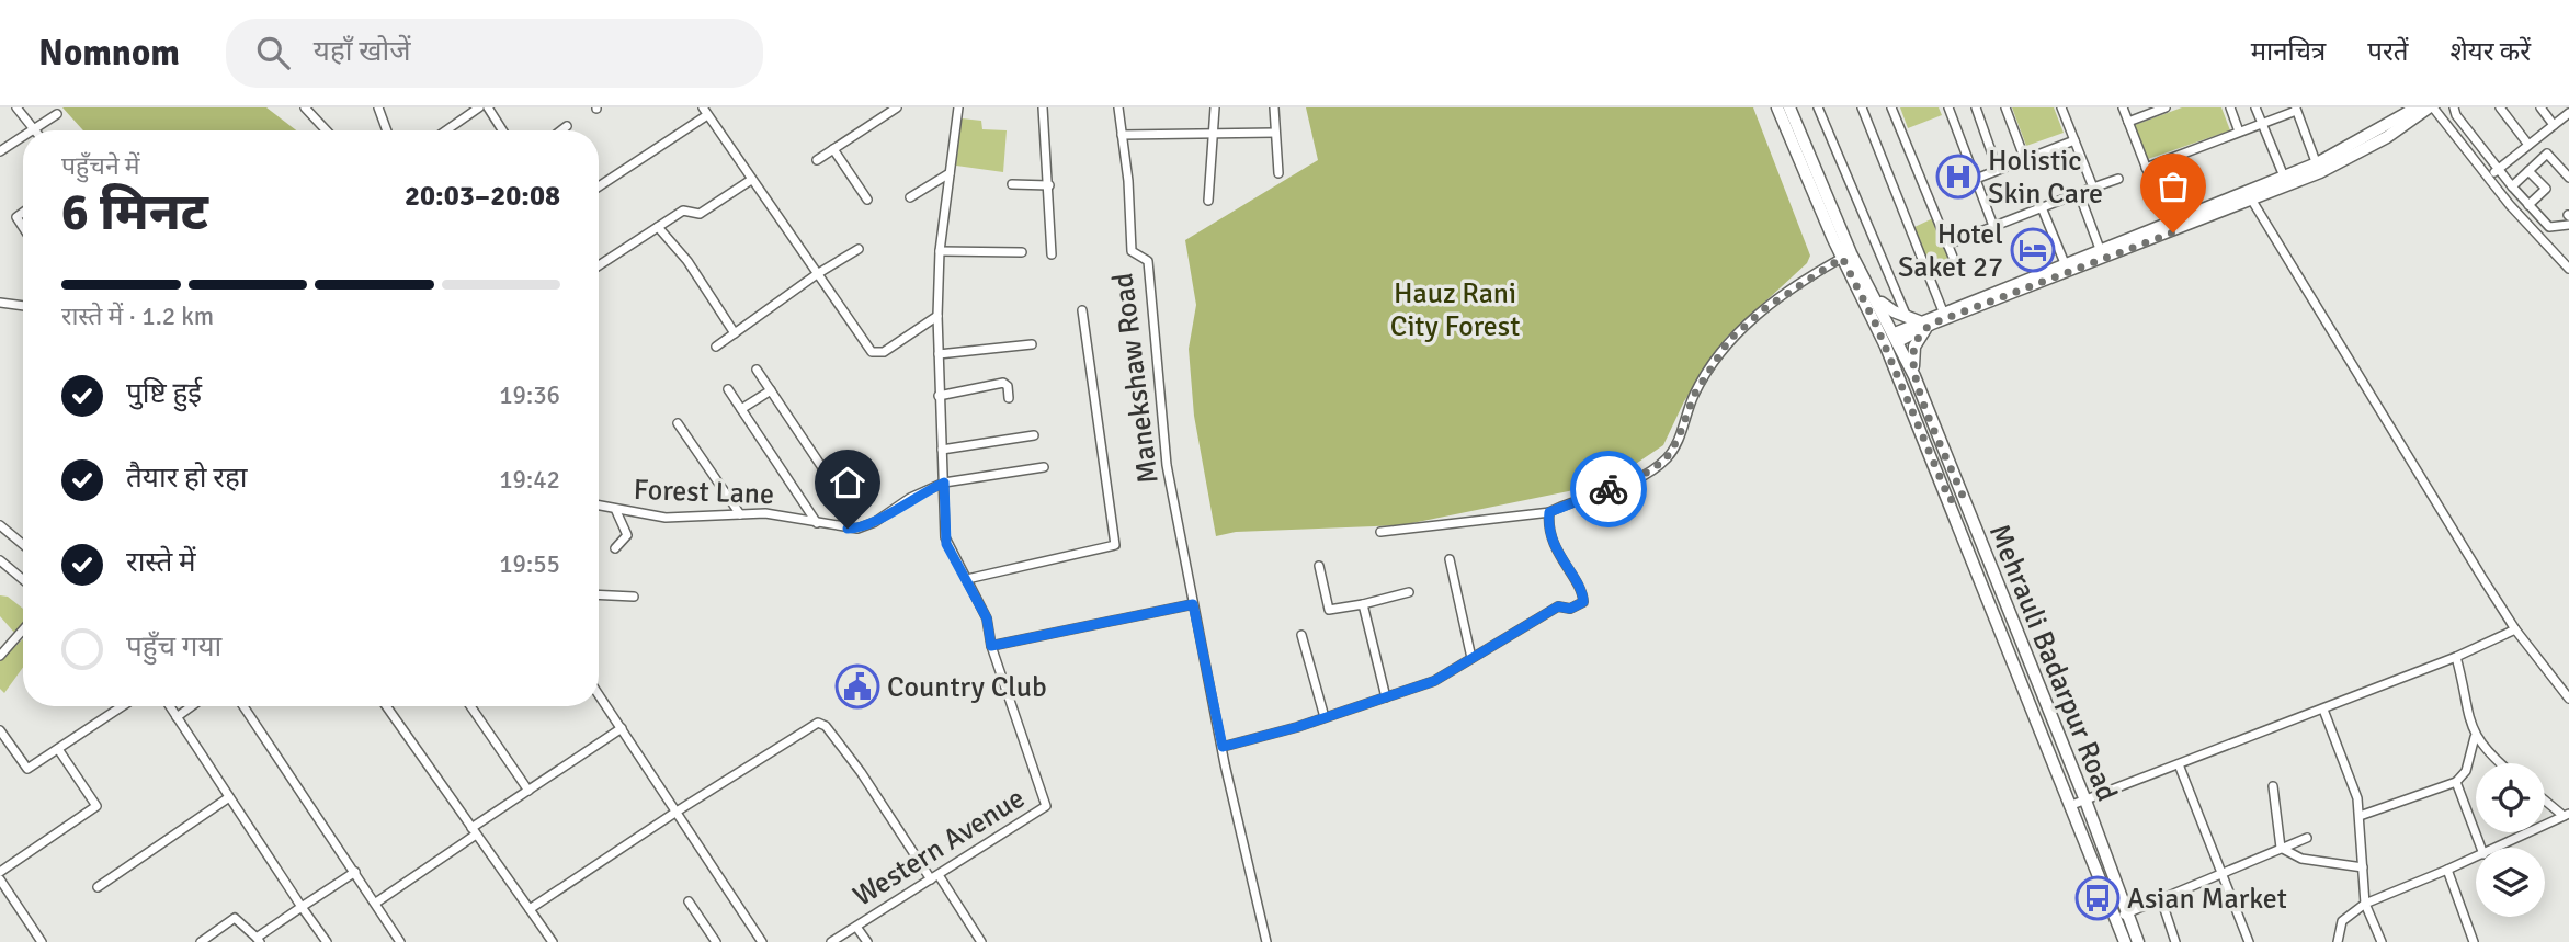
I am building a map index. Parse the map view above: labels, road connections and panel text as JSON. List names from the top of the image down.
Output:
{
  "streets": {
    "main road": ["Mehrauli Badarpur Road"],
    "street": ["Manekshaw Road", "Forest Lane", "Western Avenue"]
  },
  "parks": ["Hauz Rani City Forest"],
  "places": {
    "hospital": ["Holistic Skin Care"],
    "hotel": ["Hotel Saket 27"],
    "public building": ["Country Club"],
    "bus stop": ["Asian Market"]
  },
  "page": {
    "header": "Nomnom",
    "search": "यहाँ खोजें",
    "nav": ["मानचित्र", "परतें", "शेयर करें"],
    "heading": ["6 मिनट", "पहुँचने में", "20:03–20:08"],
    "bar": "रास्ते में · 1.2 km",
    "list": [
      ["पुष्टि हुई", "19:36"],
      ["तैयार हो रहा", "19:42"],
      ["रास्ते में", "19:55"],
      "पहुँच गया"
    ]
  }
}
